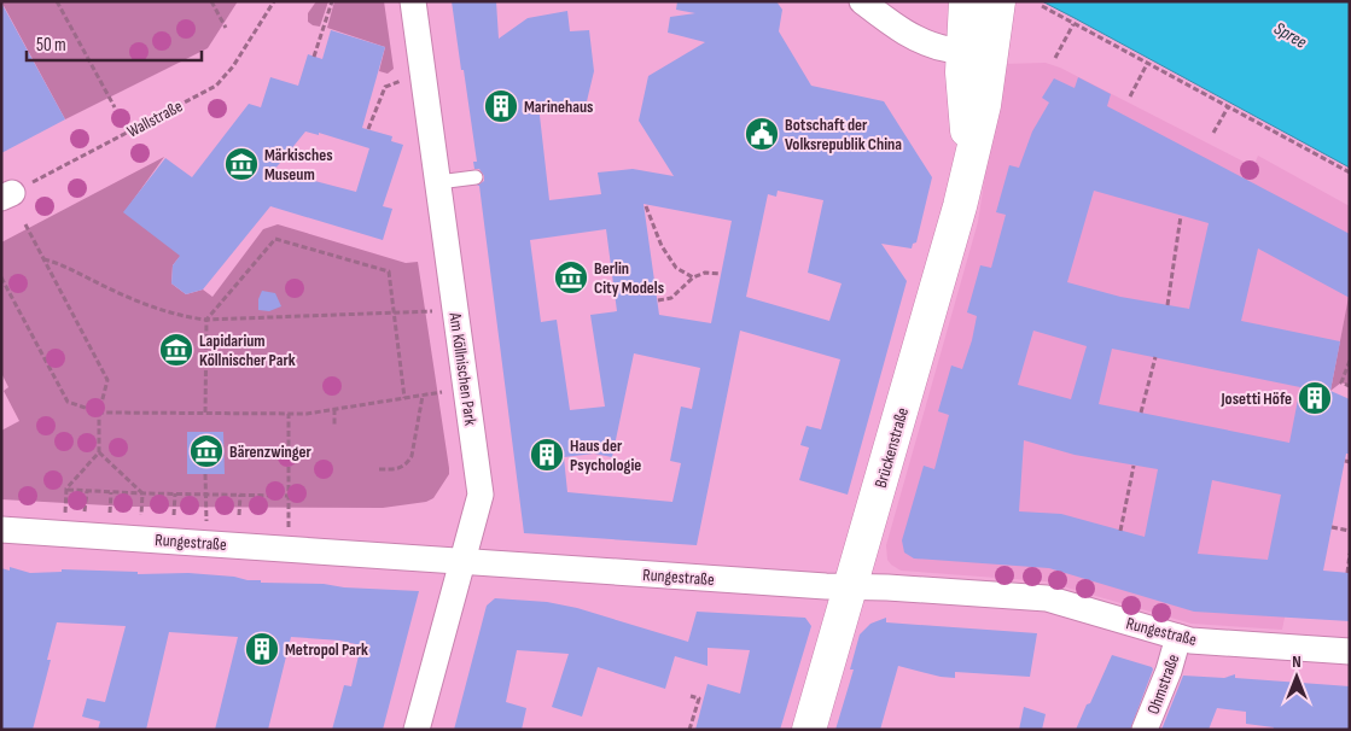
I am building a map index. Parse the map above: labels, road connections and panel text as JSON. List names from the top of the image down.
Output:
{
  "streets": {
    "main road": ["Brückenstraße"],
    "street": ["Am Köllnischen Park", "Rungestraße", "Ohmstraße"],
    "path": ["Wallstraße"]
  },
  "crossings": [
    ["Am Köllnischen Park", "Rungestraße"],
    ["Brückenstraße", "Rungestraße"],
    ["Rungestraße", "Ohmstraße"]
  ],
  "water": ["Spree"],
  "places": {
    "building": [
      "Marinehaus",
      "Josetti Höfe",
      "Haus der Psychologie",
      "Metropol Park"
    ],
    "public building": ["Botschaft der Volksrepublik China"],
    "museum": [
      "Märkisches Museum",
      "Berlin City Models",
      "Lapidarium Köllnischer Park",
      "Bärenzwinger"
    ]
  },
  "scale_bar": "50 m",
  "north": "top"
}
